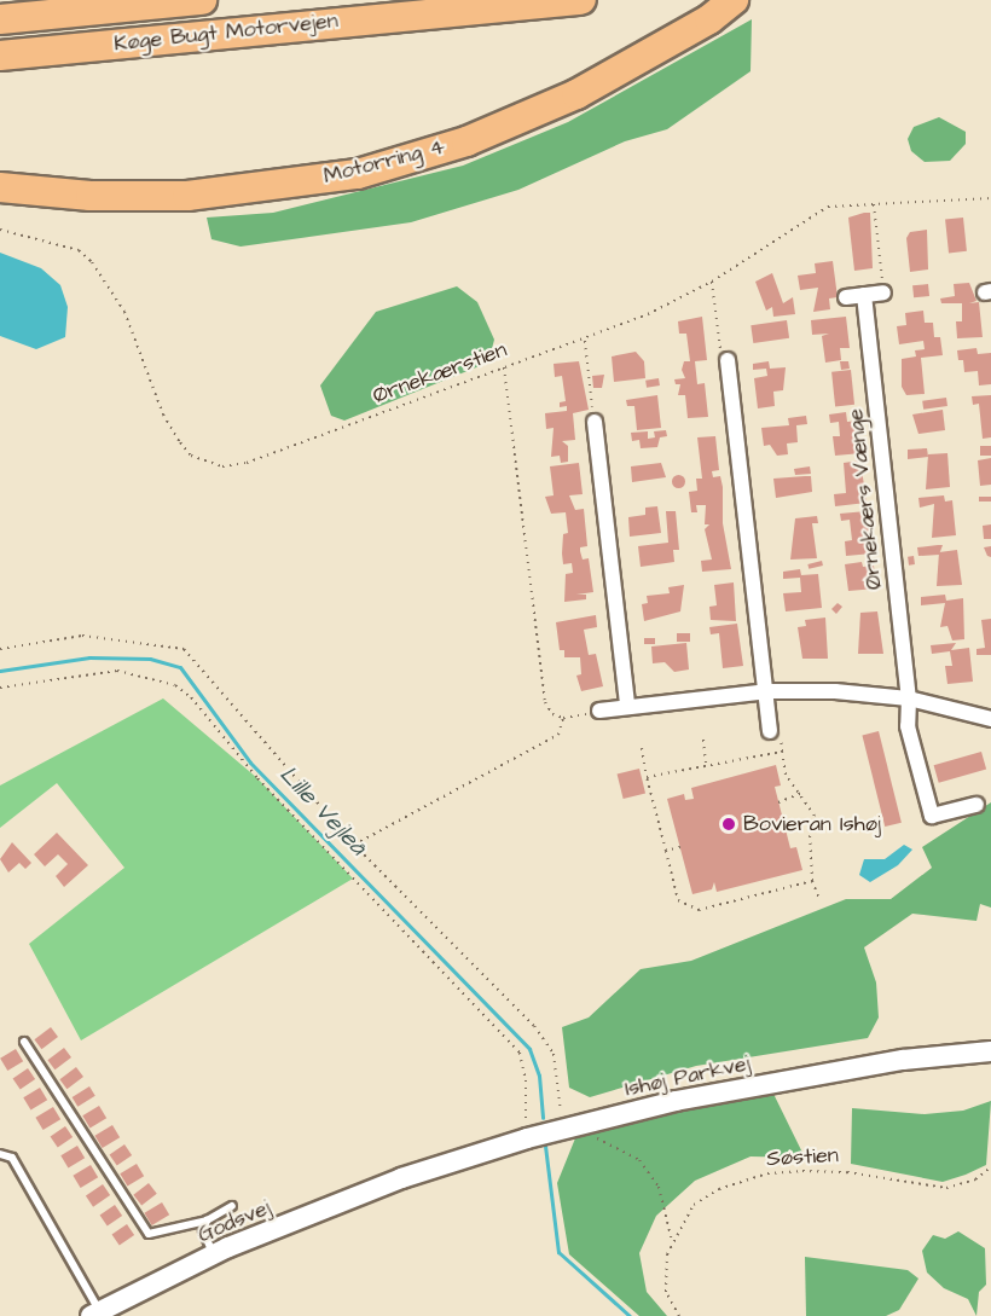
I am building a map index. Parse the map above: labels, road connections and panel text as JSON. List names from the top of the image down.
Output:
{
  "streets": {
    "highway": ["Køge Bugt Motorvejen", "Motorring 4"],
    "street": ["Ørnekærs Vænge", "Ishøj Parkvej", "Godsvej"],
    "path": ["Ørnekærstien", "Søstien"]
  },
  "crossings": [
    ["Ishøj Parkvej", "Godsvej"]
  ],
  "water": ["Lille Vejleå"],
  "places": ["Bovieran Ishøj"]
}
